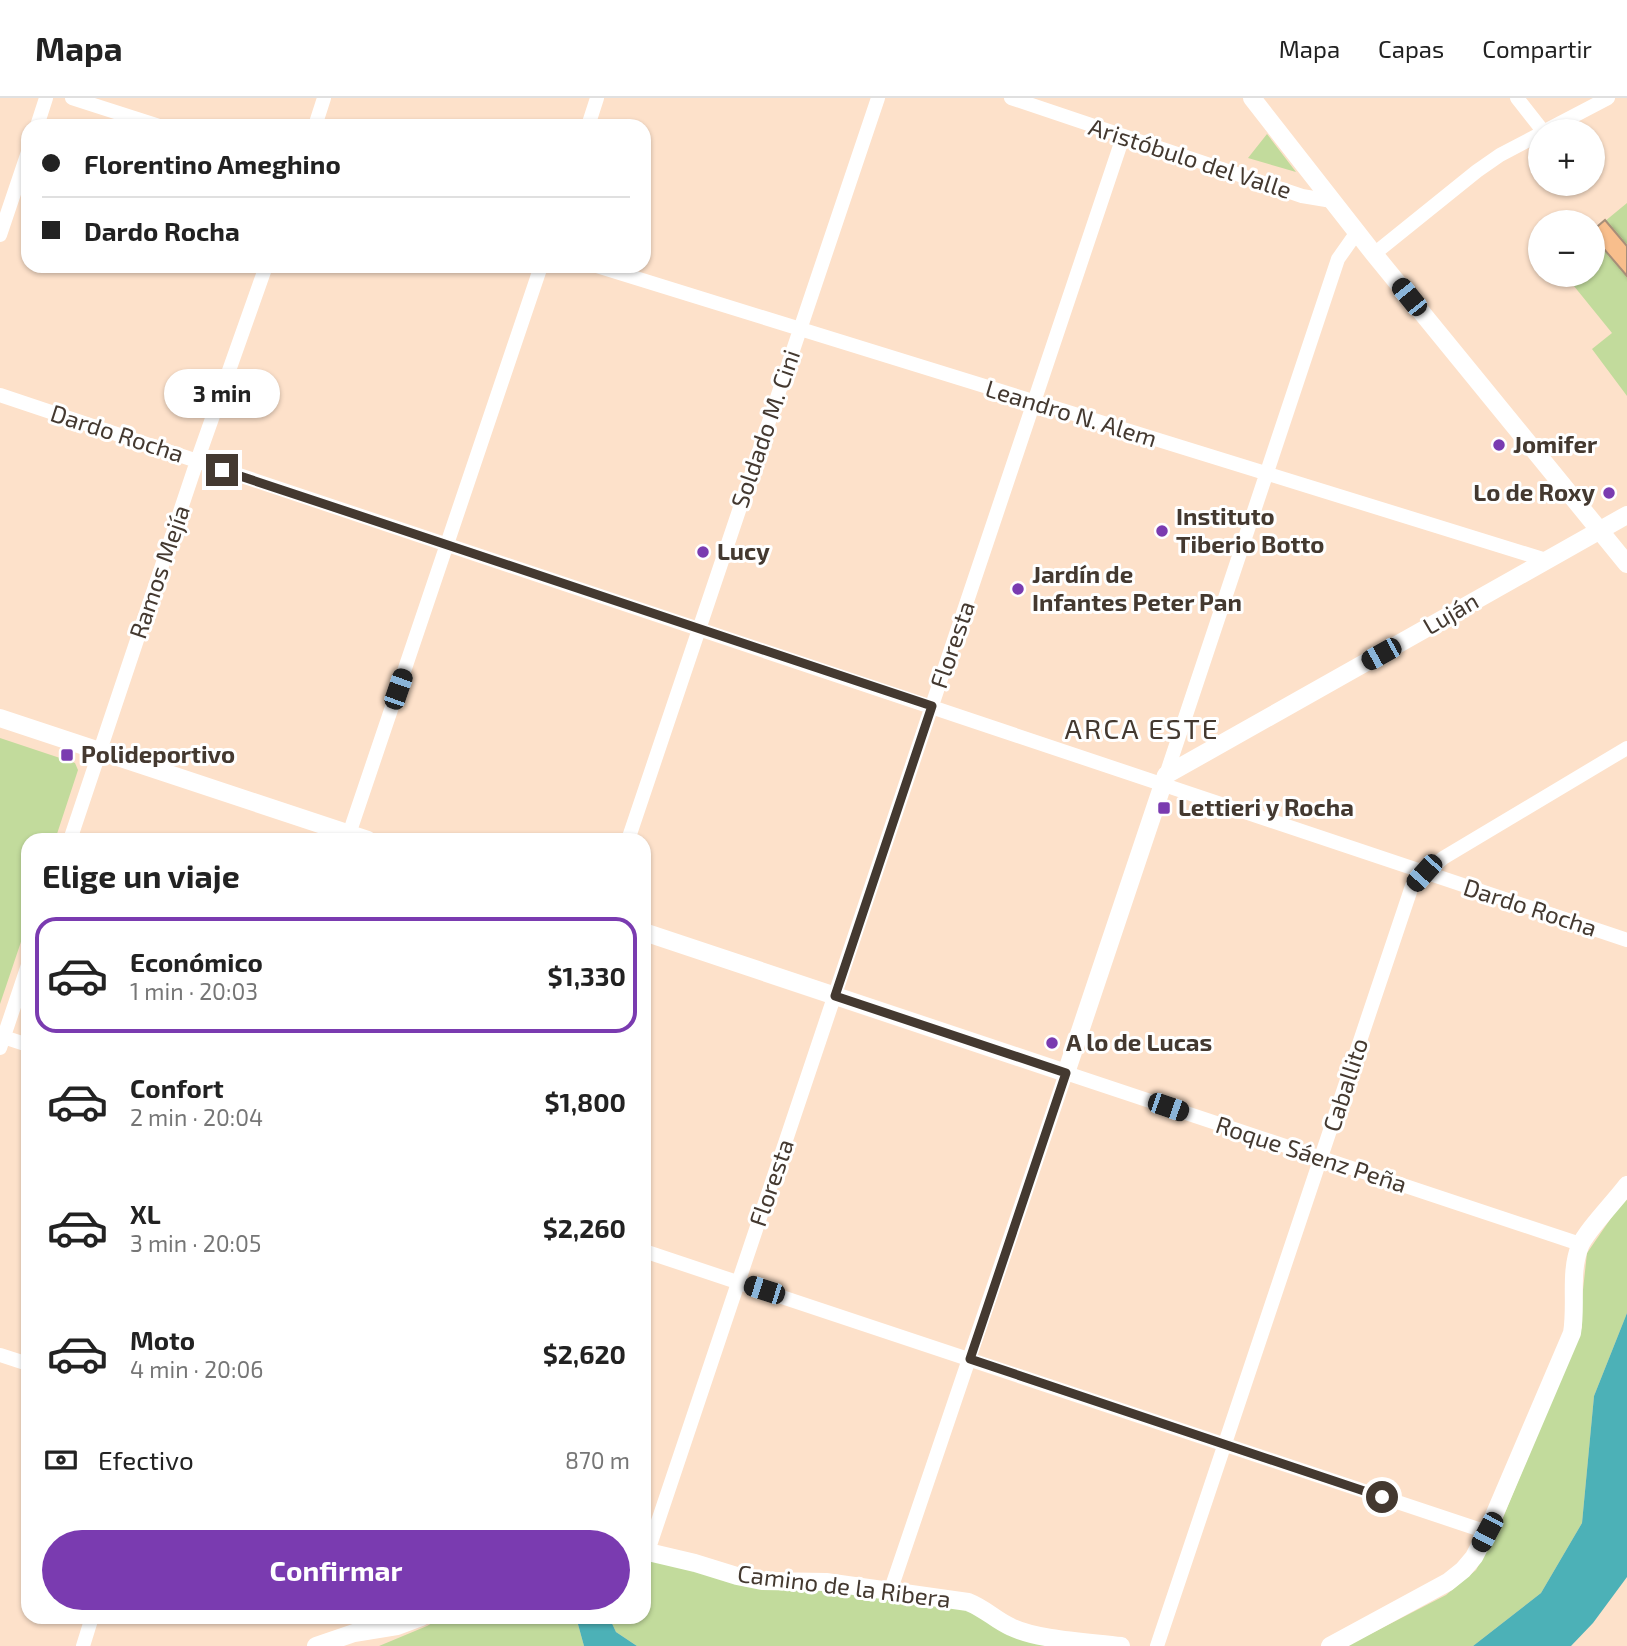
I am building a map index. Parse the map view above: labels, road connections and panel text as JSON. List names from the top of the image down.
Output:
{
  "streets": {
    "street": [
      "Aristóbulo del Valle",
      "Leandro N. Alem",
      "Soldado M. Cini",
      "Dardo Rocha",
      "Ramos Mejía",
      "Luján",
      "Floresta",
      "Caballito",
      "Roque Sáenz Peña",
      "Camino de la Ribera"
    ]
  },
  "crossings": [
    ["Aristóbulo del Valle", "Floresta"],
    ["Leandro N. Alem", "Soldado M. Cini"],
    ["Leandro N. Alem", "Luján"],
    ["Leandro N. Alem", "Floresta"],
    ["Soldado M. Cini", "Dardo Rocha"],
    ["Dardo Rocha", "Ramos Mejía"],
    ["Dardo Rocha", "Luján"],
    ["Dardo Rocha", "Floresta"],
    ["Dardo Rocha", "Caballito"],
    ["Floresta", "Roque Sáenz Peña"],
    ["Caballito", "Roque Sáenz Peña"]
  ],
  "districts": ["ARCA ESTE"],
  "places": {
    "other": [
      "Jomifer",
      "Lo de Roxy",
      "Instituto Tiberio Botto",
      "Lucy",
      "Jardín de Infantes Peter Pan",
      "A lo de Lucas"
    ],
    "transit": ["Polideportivo", "Lettieri y Rocha"]
  },
  "page": {
    "header": "Mapa",
    "nav": ["Mapa", "Capas", "Compartir"],
    "map_buttons": ["+", "−"],
    "banner": ["Florentino Ameghino", "Dardo Rocha"],
    "bubble": "3 min",
    "heading": "Elige un viaje",
    "list": [
      {
        "name": "Económico",
        "note": "1 min · 20:03",
        "value": "$1,330"
      },
      {
        "name": "Confort",
        "note": "2 min · 20:04",
        "value": "$1,800"
      },
      {
        "name": "XL",
        "note": "3 min · 20:05",
        "value": "$2,260"
      },
      {
        "name": "Moto",
        "note": "4 min · 20:06",
        "value": "$2,620"
      }
    ],
    "pay": ["Efectivo", "870 m"],
    "buttons": "Confirmar"
  }
}
